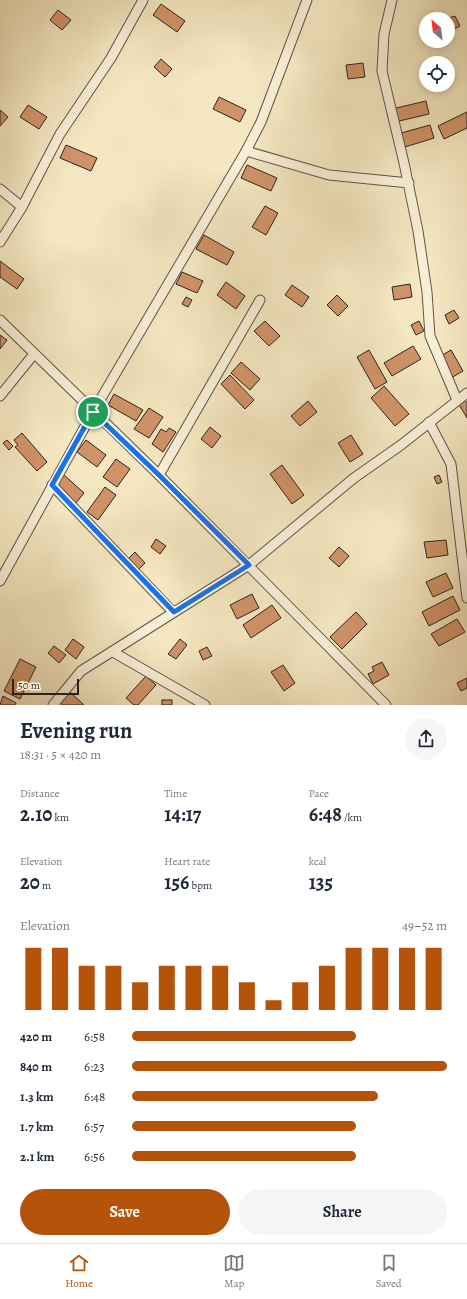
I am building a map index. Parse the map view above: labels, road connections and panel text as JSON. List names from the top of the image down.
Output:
{
  "scale_bar": "50 m",
  "north": "top left",
  "page": {
    "scale": "50 m",
    "heading": ["Evening run", "18:31 · 5 × 420 m"],
    "stats": [
      ["Distance", "2.10 km"],
      ["Time", "14:17"],
      ["Pace", "6:48 /km"],
      ["Elevation", "20 m"],
      ["Heart rate", "156 bpm"],
      ["kcal", "135"]
    ],
    "chart": ["Elevation", "49–52 m"],
    "list": [
      {
        "name": "420 m",
        "note": "6:58"
      },
      {
        "name": "840 m",
        "note": "6:23"
      },
      {
        "name": "1.3 km",
        "note": "6:48"
      },
      {
        "name": "1.7 km",
        "note": "6:57"
      },
      {
        "name": "2.1 km",
        "note": "6:56"
      }
    ],
    "buttons": ["Save", "Share"],
    "tabs": ["Home", "Map", "Saved"]
  }
}
